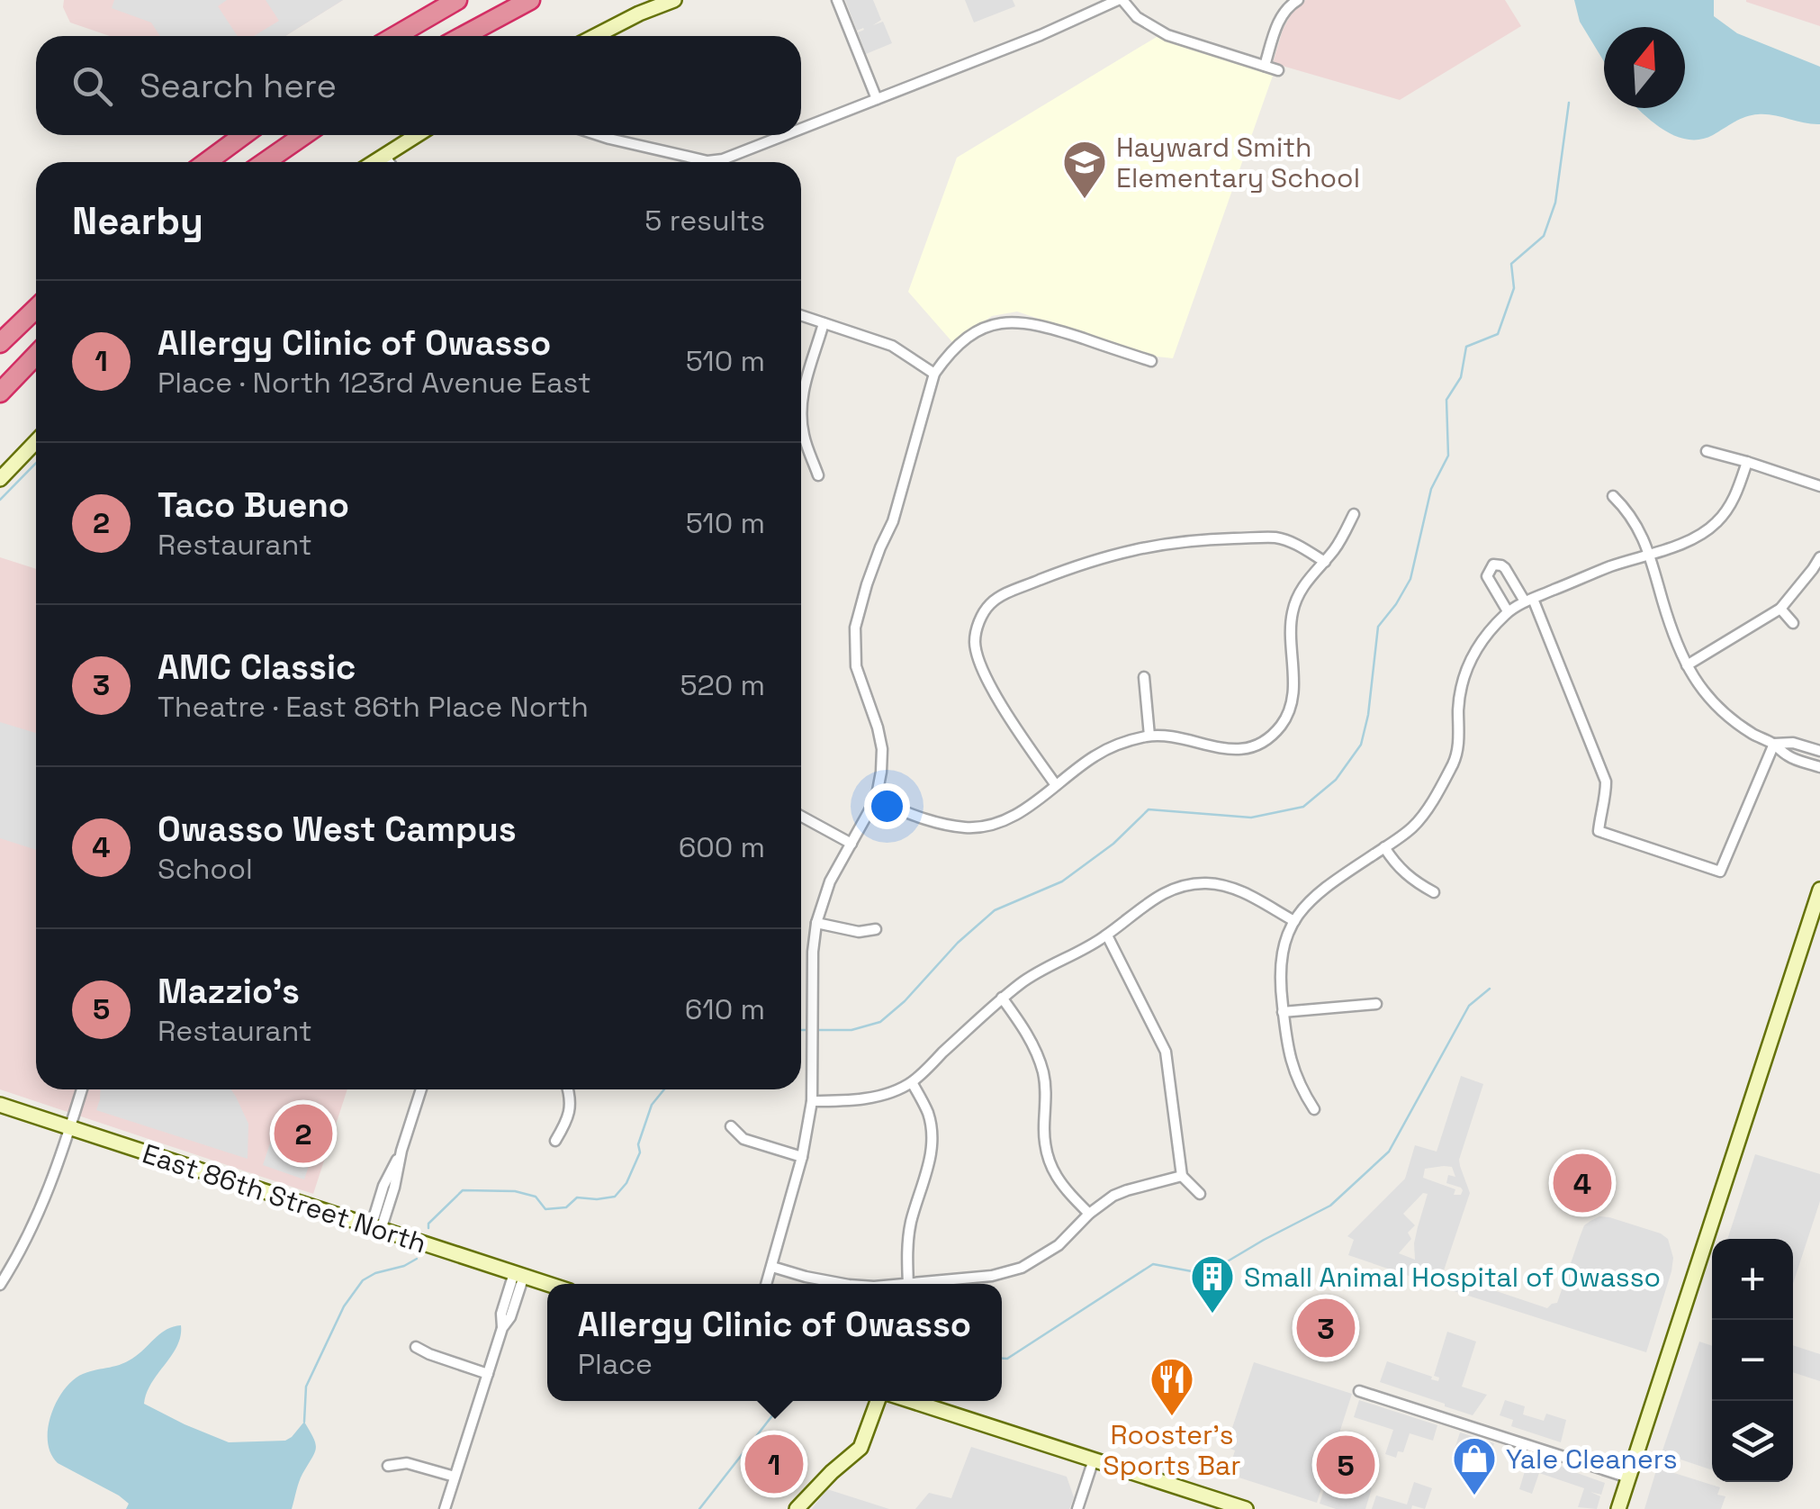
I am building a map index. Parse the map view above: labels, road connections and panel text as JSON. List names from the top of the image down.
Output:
{
  "streets": {
    "main road": ["East 86th Street North"]
  },
  "places": {
    "school or university": ["Hayward Smith Elementary School"],
    "building": ["Small Animal Hospital of Owasso"],
    "restaurant": ["Rooster's Sports Bar"],
    "shop": ["Yale Cleaners"]
  },
  "north": "top",
  "page": {
    "search": "Search here",
    "heading": ["Nearby", "5 results"],
    "list": [
      {
        "mark": "1",
        "name": "Allergy Clinic of Owasso",
        "note": "Place · North 123rd Avenue East",
        "value": "510 m"
      },
      {
        "mark": "2",
        "name": "Taco Bueno",
        "note": "Restaurant",
        "value": "510 m"
      },
      {
        "mark": "3",
        "name": "AMC Classic",
        "note": "Theatre · East 86th Place North",
        "value": "520 m"
      },
      {
        "mark": "4",
        "name": "Owasso West Campus",
        "note": "School",
        "value": "600 m"
      },
      {
        "mark": "5",
        "name": "Mazzio's",
        "note": "Restaurant",
        "value": "610 m"
      }
    ],
    "pins": [
      "2",
      "4",
      "3",
      "1",
      "5"
    ],
    "map_buttons": ["+", "−"],
    "popup": ["Allergy Clinic of Owasso", "Place"]
  }
}
